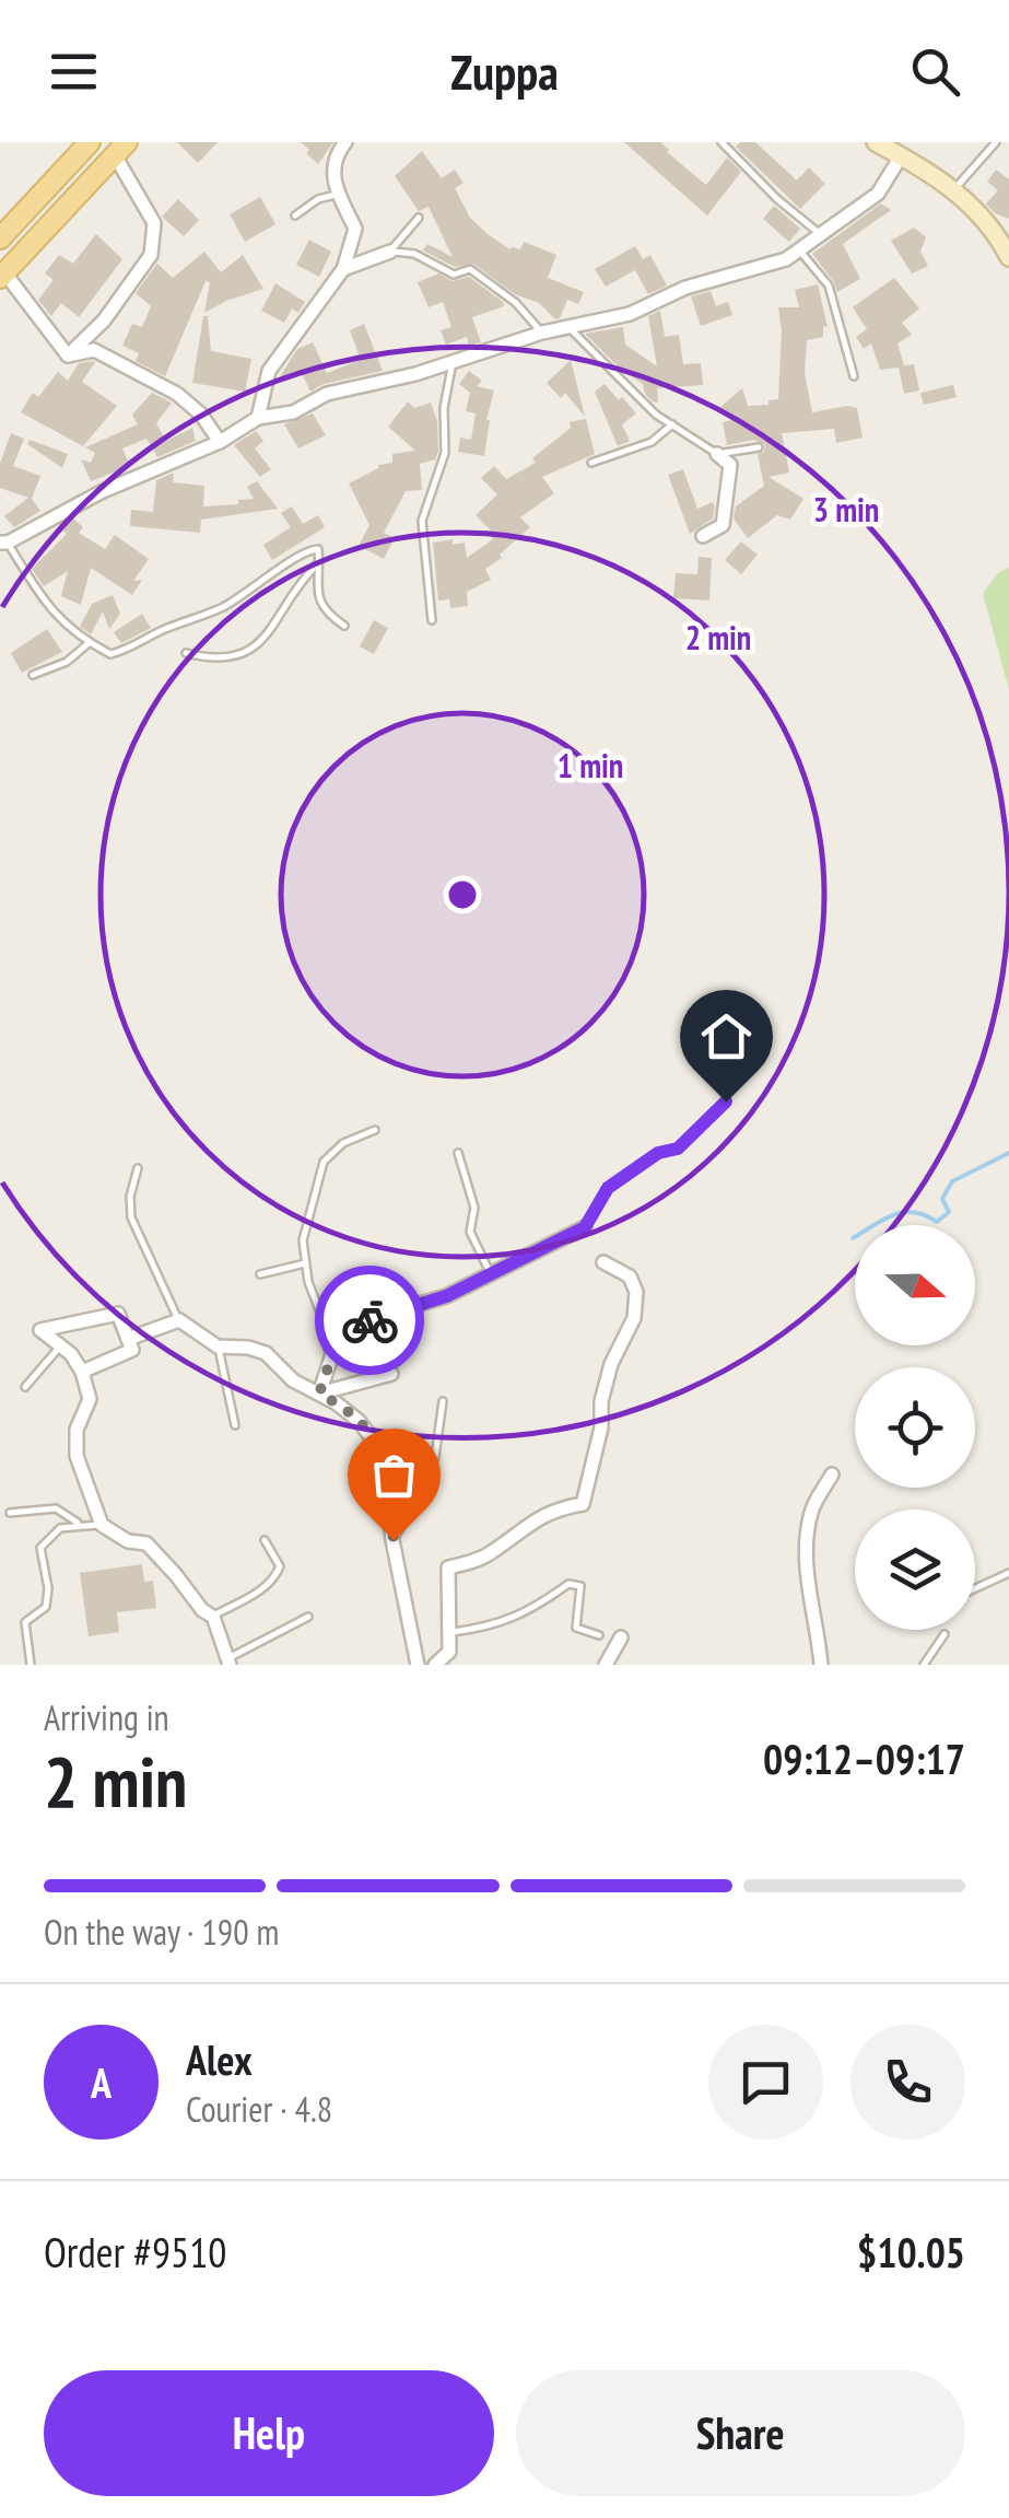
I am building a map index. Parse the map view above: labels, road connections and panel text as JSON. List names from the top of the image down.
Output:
{
  "north": "right",
  "page": {
    "header": "Zuppa",
    "heading": ["2 min", "Arriving in", "09:12–09:17"],
    "panel": [
      "Alex",
      "Courier · 4.8",
      "Order #9510",
      "$10.05"
    ],
    "bar": "On the way · 190 m",
    "round": "A",
    "buttons": ["Help", "Share"]
  },
  "rings": ["3 min", "2 min", "1 min"]
}
